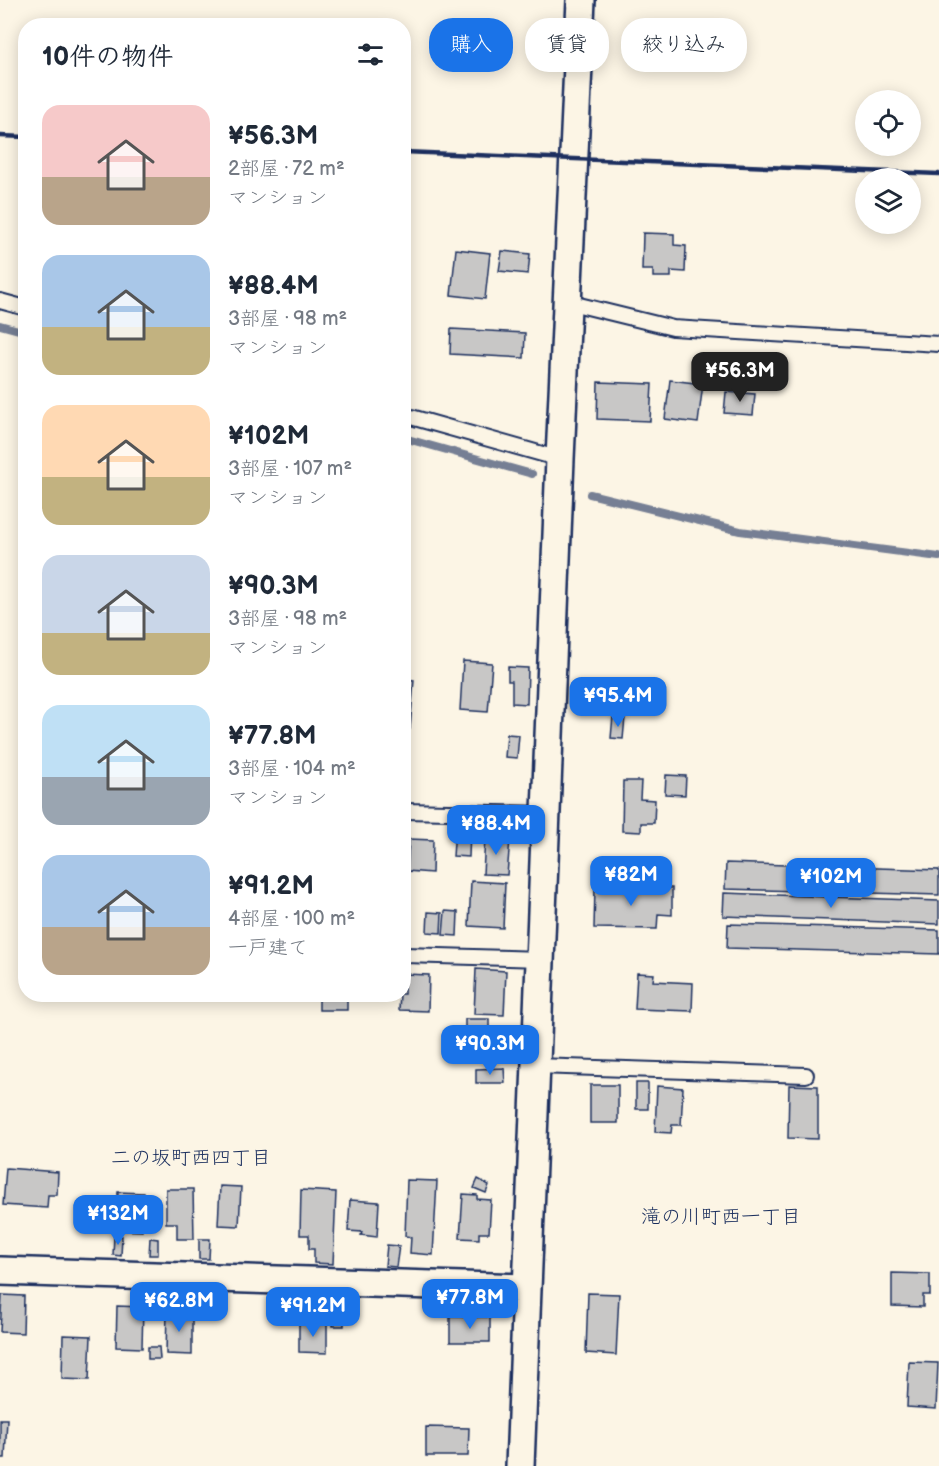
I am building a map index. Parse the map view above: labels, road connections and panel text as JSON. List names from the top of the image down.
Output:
{
  "districts": ["二の坂町西四丁目", "滝の川町西一丁目"],
  "page": {
    "chip": ["購入", "賃貸", "絞り込み"],
    "heading": "10件の物件",
    "list": [
      {
        "name": "¥56.3M",
        "note": "2部屋 · 72 m² · マンション"
      },
      {
        "name": "¥88.4M",
        "note": "3部屋 · 98 m² · マンション"
      },
      {
        "name": "¥102M",
        "note": "3部屋 · 107 m² · マンション"
      },
      {
        "name": "¥90.3M",
        "note": "3部屋 · 98 m² · マンション"
      },
      {
        "name": "¥77.8M",
        "note": "3部屋 · 104 m² · マンション"
      },
      {
        "name": "¥91.2M",
        "note": "4部屋 · 100 m² · 一戸建て"
      }
    ],
    "price": [
      "¥56.3M",
      "¥95.4M",
      "¥88.4M",
      "¥82M",
      "¥102M",
      "¥90.3M",
      "¥132M",
      "¥77.8M",
      "¥62.8M",
      "¥91.2M"
    ]
  }
}
